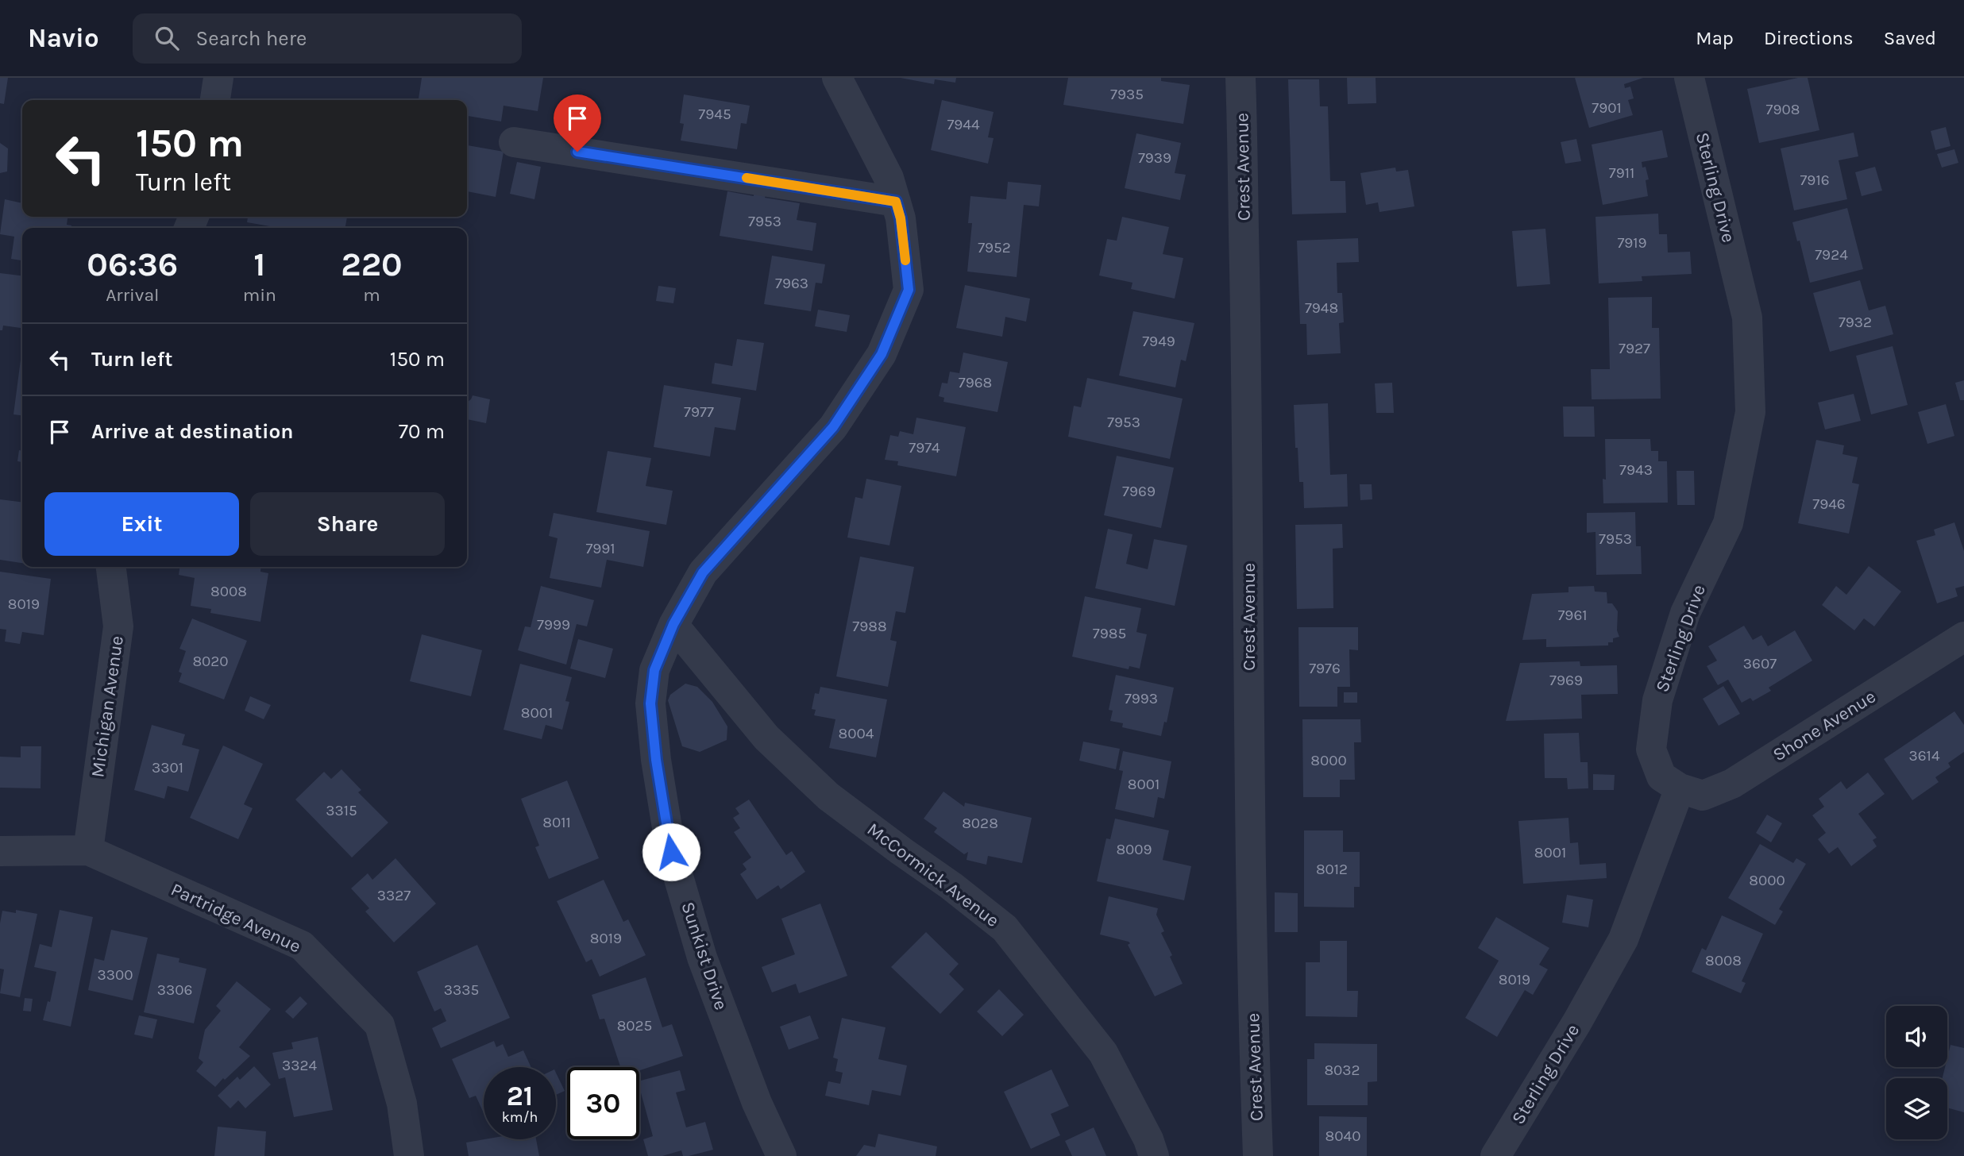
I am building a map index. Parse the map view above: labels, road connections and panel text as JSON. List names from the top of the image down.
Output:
{
  "streets": {
    "street": [
      "Crest Avenue",
      "Sterling Drive",
      "Michigan Avenue",
      "Shone Avenue",
      "McCormick Avenue",
      "Partridge Avenue",
      "Sunkist Drive"
    ]
  },
  "crossings": [
    ["Sterling Drive", "Shone Avenue"],
    ["Michigan Avenue", "Partridge Avenue"],
    ["McCormick Avenue", "Sunkist Drive"]
  ],
  "house_numbers": [
    "7935",
    "7901",
    "7908",
    "7945",
    "7944",
    "7939",
    "7911",
    "7916",
    "7953",
    "7919",
    "7952",
    "7924",
    "7963",
    "7948",
    "7932",
    "7949",
    "7927",
    "7968",
    "7977",
    "7953",
    "7974",
    "7943",
    "7969",
    "7946",
    "7953",
    "7991",
    "8008",
    "8019",
    "7961",
    "7999",
    "7988",
    "7985",
    "8020",
    "3607",
    "7976",
    "7969",
    "7993",
    "8001",
    "8004",
    "3614",
    "8000",
    "3301",
    "8001",
    "3315",
    "8011",
    "8028",
    "8009",
    "8001",
    "8012",
    "8000",
    "3327",
    "8019",
    "8008",
    "3300",
    "8019",
    "3306",
    "3335",
    "8025",
    "3324",
    "8032",
    "8040"
  ],
  "page": {
    "header": "Navio",
    "search": "Search here",
    "nav": ["Map", "Directions", "Saved"],
    "turn": ["150 m", "Turn left"],
    "eta": [
      "06:36",
      "Arrival",
      "1",
      "min",
      "220",
      "m"
    ],
    "list": [
      {
        "name": "Turn left",
        "value": "150 m"
      },
      {
        "name": "Arrive at destination",
        "value": "70 m"
      }
    ],
    "buttons": ["Exit", "Share"],
    "speed": "21 km/h",
    "limit": "30"
  }
}
